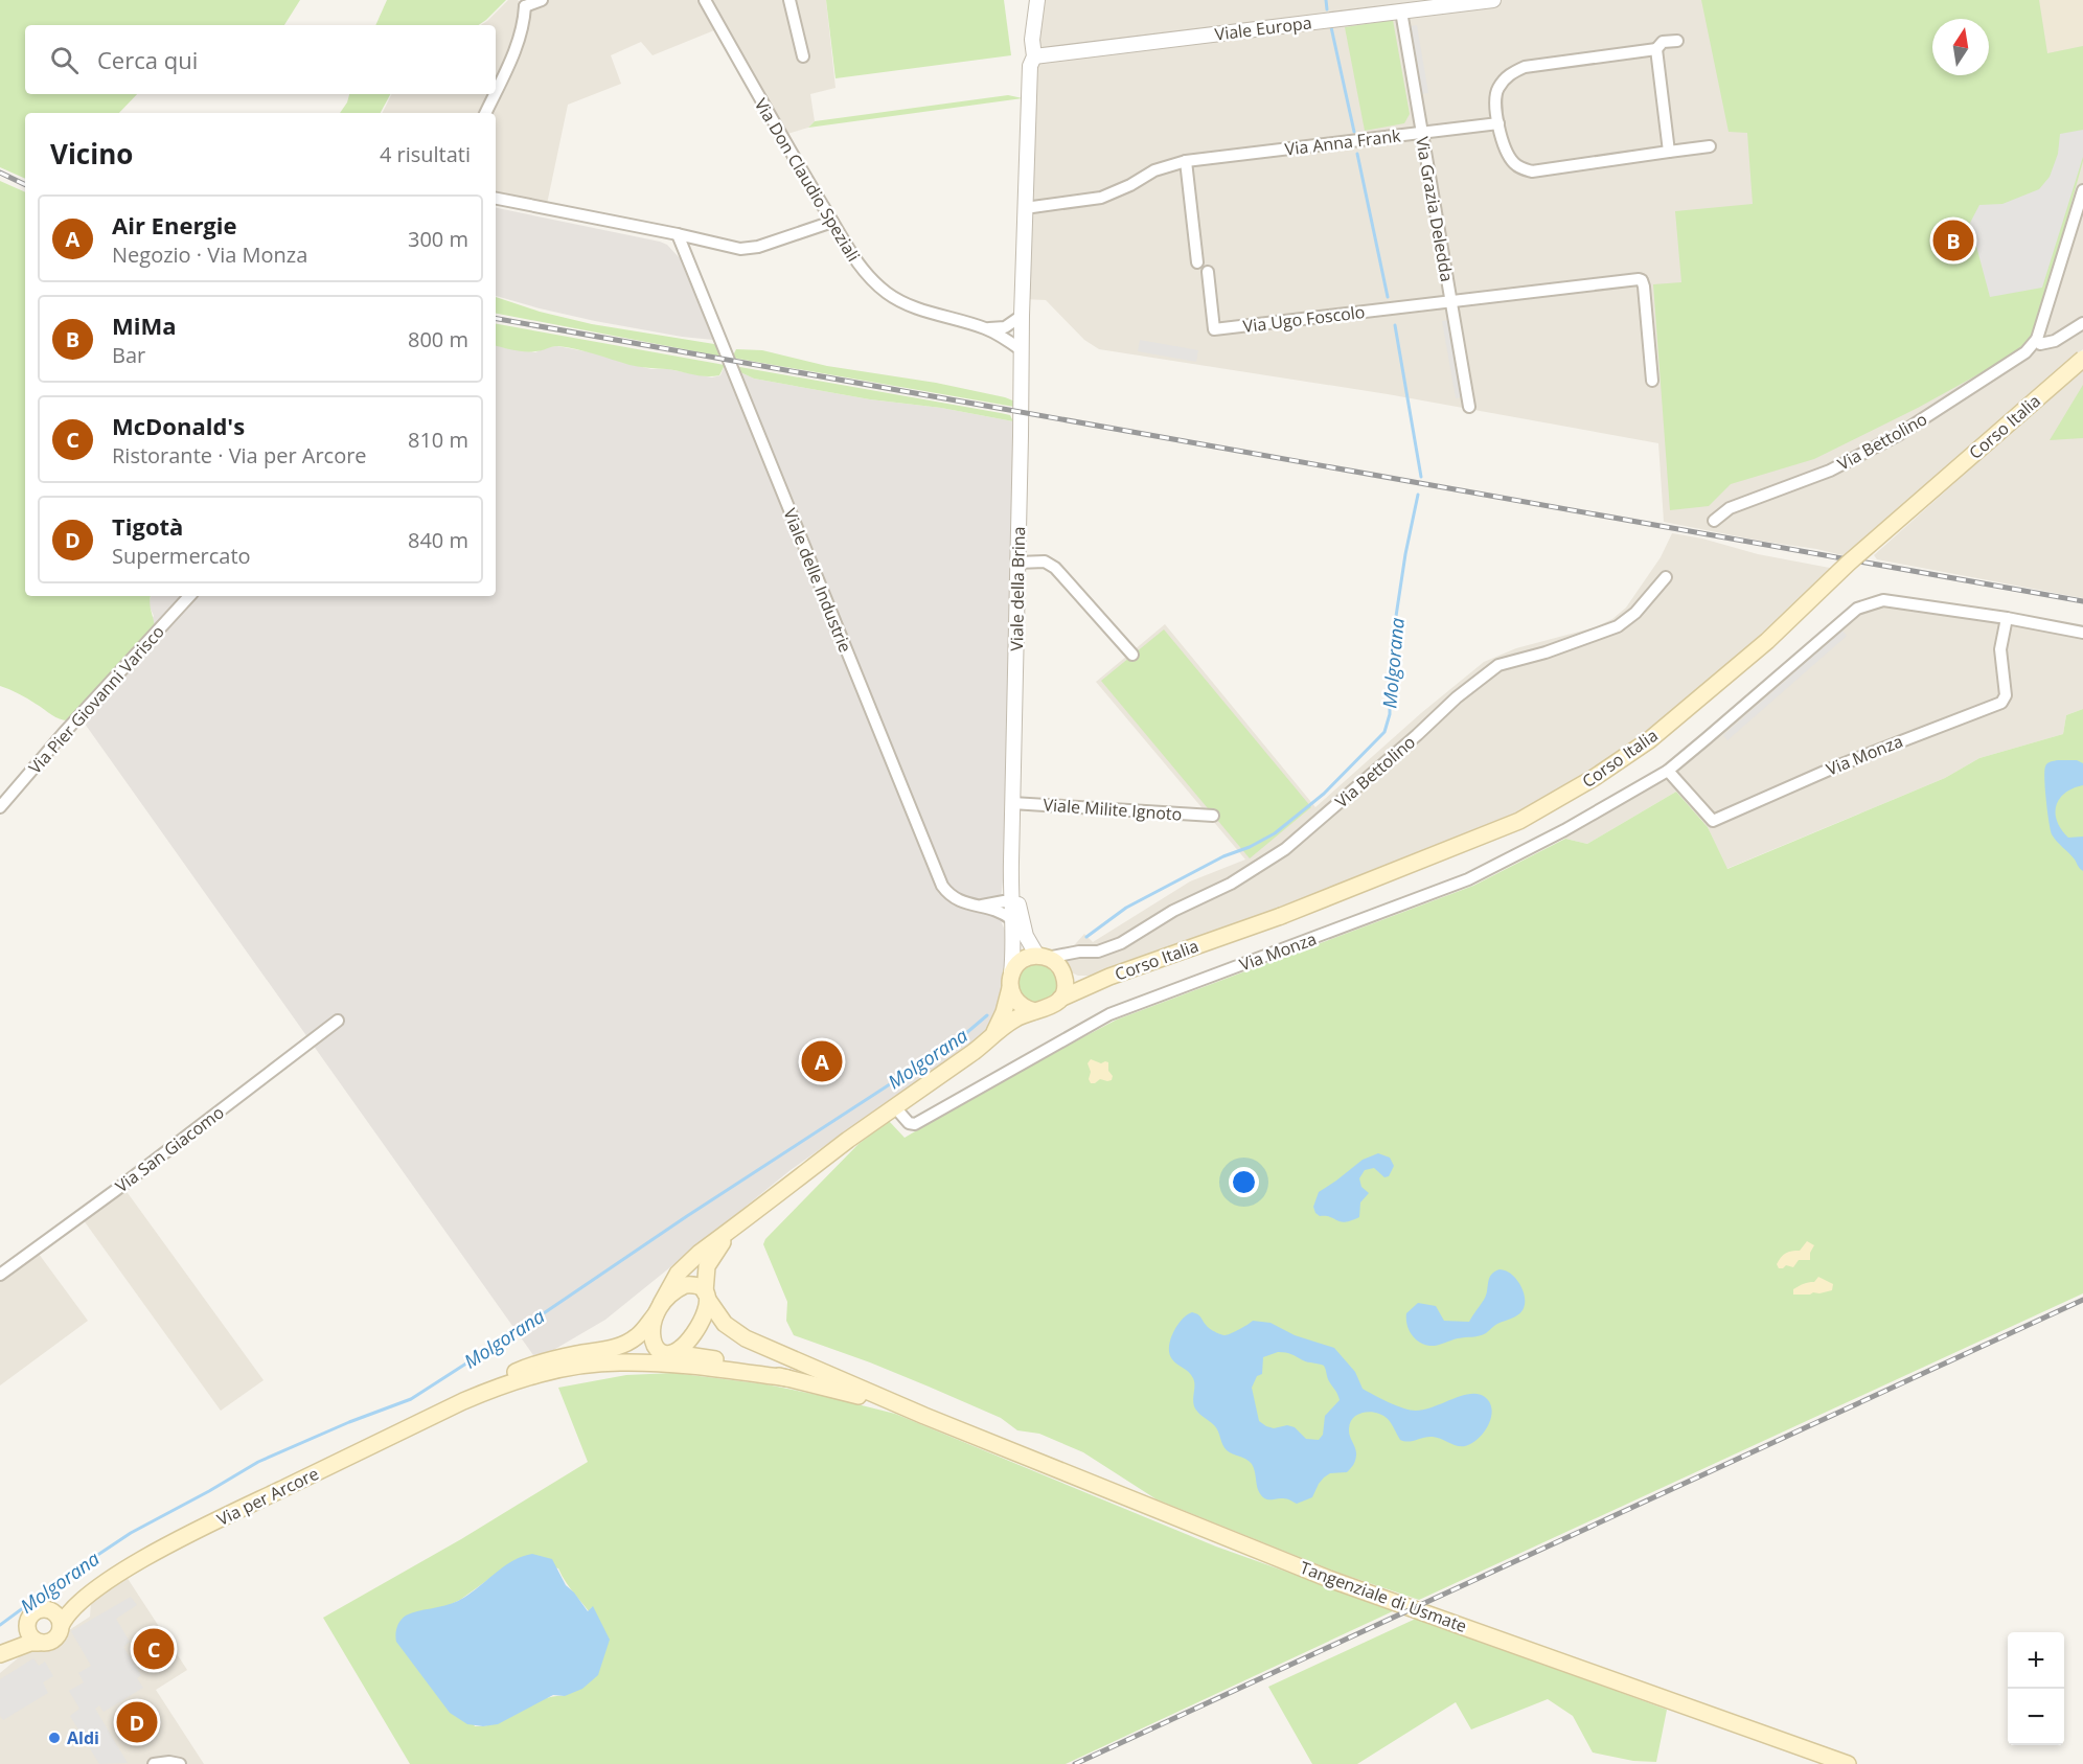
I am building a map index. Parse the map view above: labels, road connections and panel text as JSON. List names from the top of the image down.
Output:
{
  "streets": {
    "main road": ["Corso Italia", "Via per Arcore", "Tangenziale di Usmate"],
    "street": [
      "Viale Europa",
      "Via Anna Frank",
      "Via Don Claudio Speziali",
      "Via Grazia Deledda",
      "Via Ugo Foscolo",
      "Via Bettolino",
      "Viale delle Industrie",
      "Viale della Brina",
      "Via Pier Giovanni Varisco",
      "Via Monza",
      "Viale Milite Ignoto",
      "Via San Giacomo"
    ]
  },
  "crossings": [
    ["Viale Europa", "Via Grazia Deledda"],
    ["Via Anna Frank", "Via Grazia Deledda"],
    ["Via Anna Frank", "Viale della Brina"],
    ["Via Don Claudio Speziali", "Viale della Brina"],
    ["Via Grazia Deledda", "Via Ugo Foscolo"],
    ["Corso Italia", "Via Bettolino"],
    ["Corso Italia", "Viale della Brina"],
    ["Via Bettolino", "Viale della Brina"],
    ["Viale delle Industrie", "Viale della Brina"],
    ["Viale della Brina", "Viale Milite Ignoto"]
  ],
  "water": ["Molgorana"],
  "places": ["Aldi"],
  "north": "top",
  "page": {
    "search": "Cerca qui",
    "heading": ["Vicino", "4 risultati"],
    "list": [
      {
        "mark": "A",
        "name": "Air Energie",
        "note": "Negozio · Via Monza",
        "value": "300 m"
      },
      {
        "mark": "B",
        "name": "MiMa",
        "note": "Bar",
        "value": "800 m"
      },
      {
        "mark": "C",
        "name": "McDonald's",
        "note": "Ristorante · Via per Arcore",
        "value": "810 m"
      },
      {
        "mark": "D",
        "name": "Tigotà",
        "note": "Supermercato",
        "value": "840 m"
      }
    ],
    "pins": [
      "B",
      "A",
      "C",
      "D"
    ],
    "map_buttons": ["+", "−"]
  }
}
